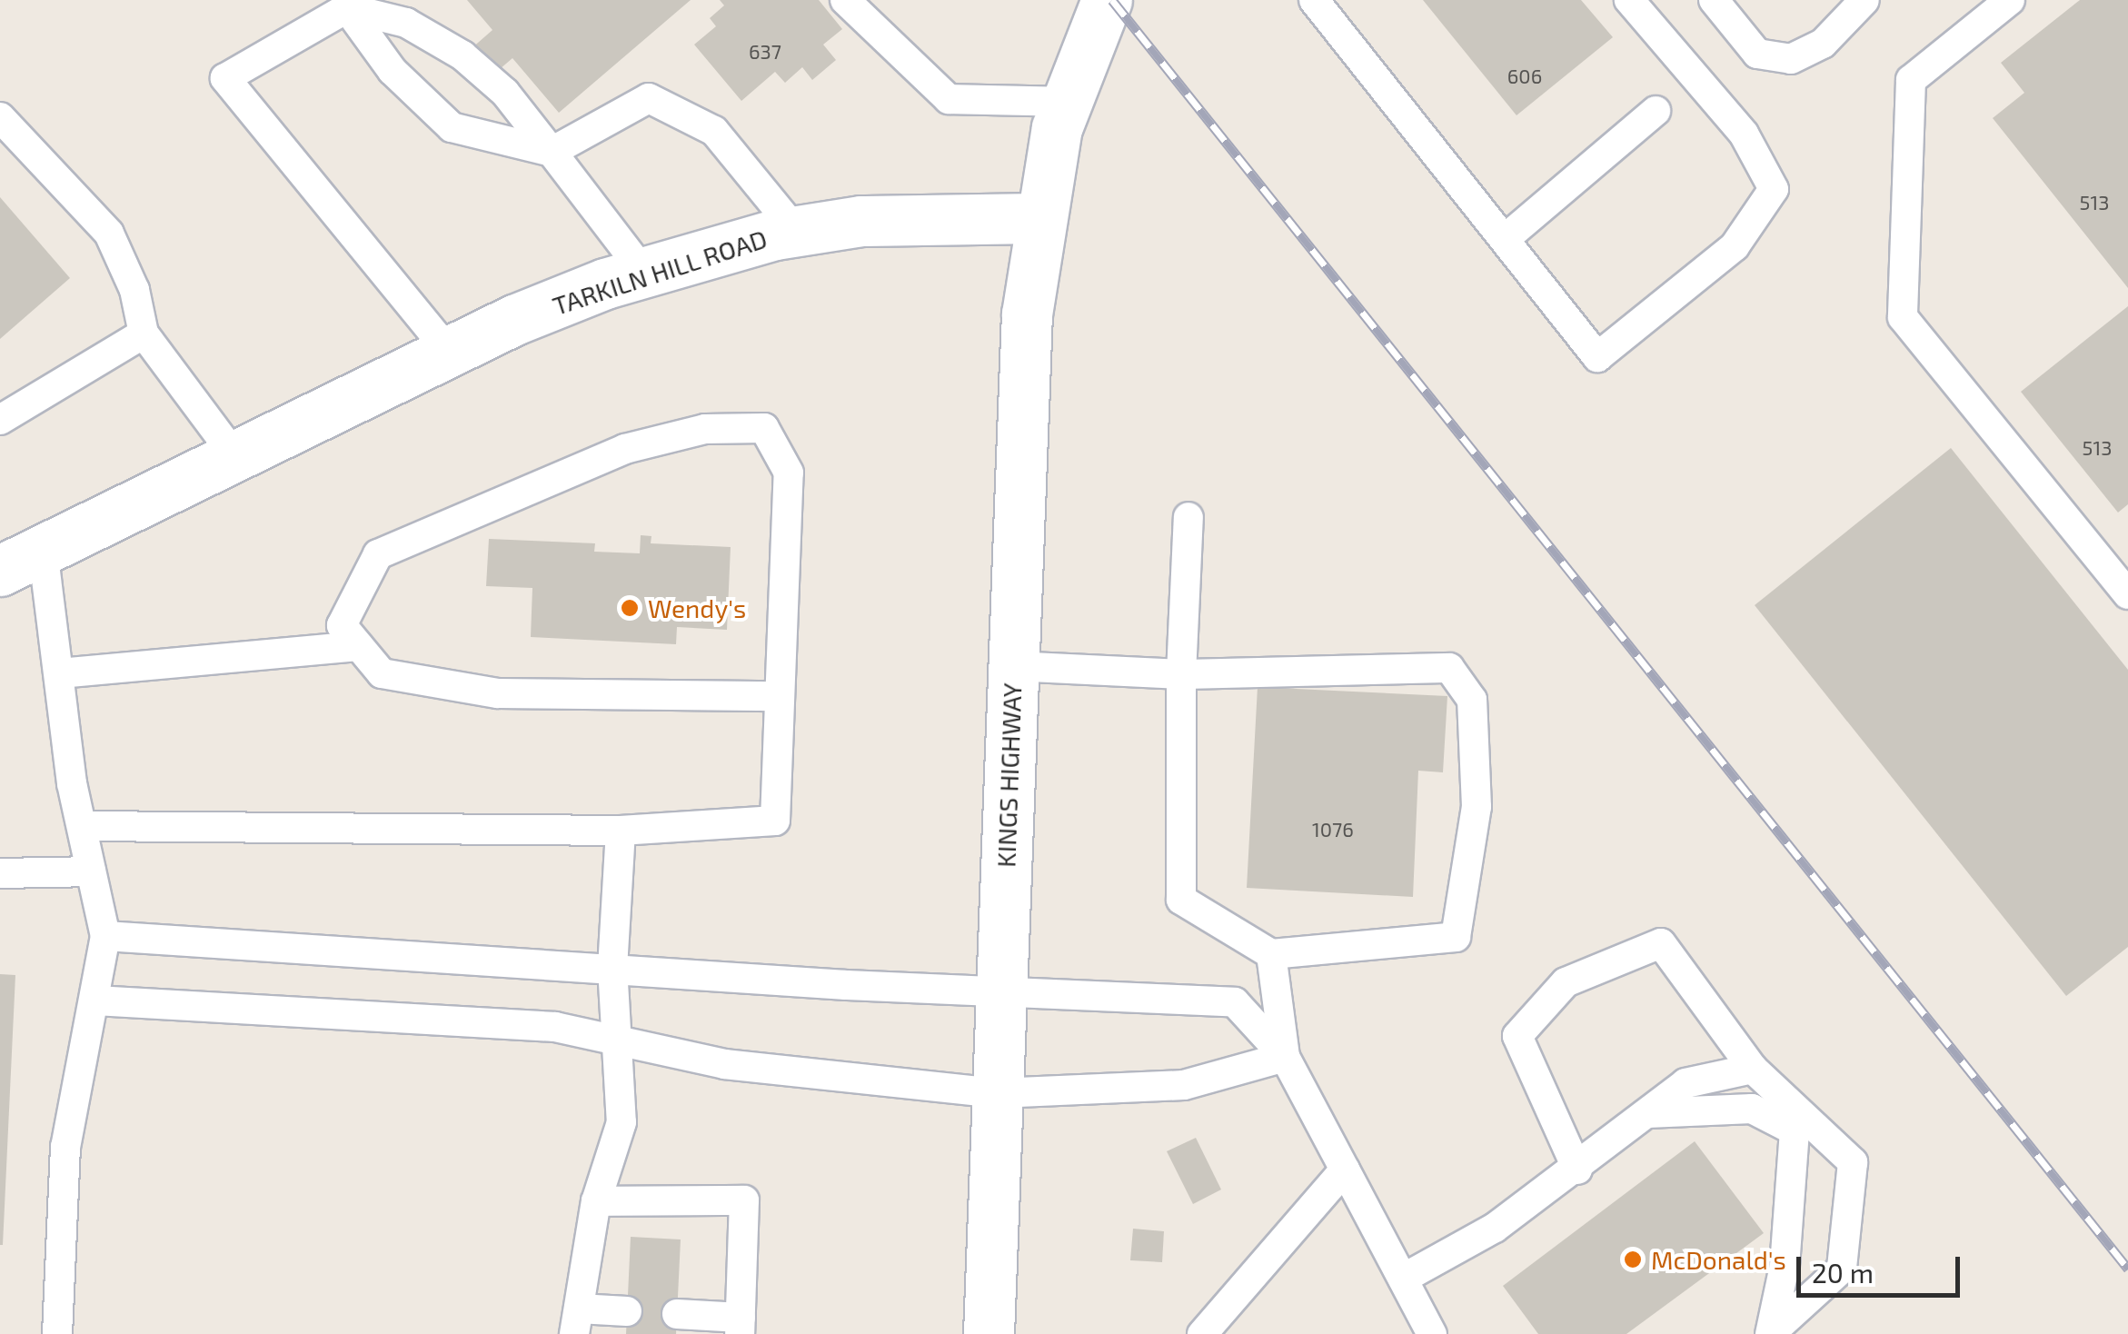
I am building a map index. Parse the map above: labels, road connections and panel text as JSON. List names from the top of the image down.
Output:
{
  "streets": {
    "main road": ["TARKILN HILL ROAD", "KINGS HIGHWAY"]
  },
  "crossings": [
    ["TARKILN HILL ROAD", "KINGS HIGHWAY"]
  ],
  "places": ["Wendy's", "McDonald's"],
  "house_numbers": [
    "637",
    "606",
    "513",
    "513",
    "1076"
  ],
  "scale_bar": "20 m"
}
